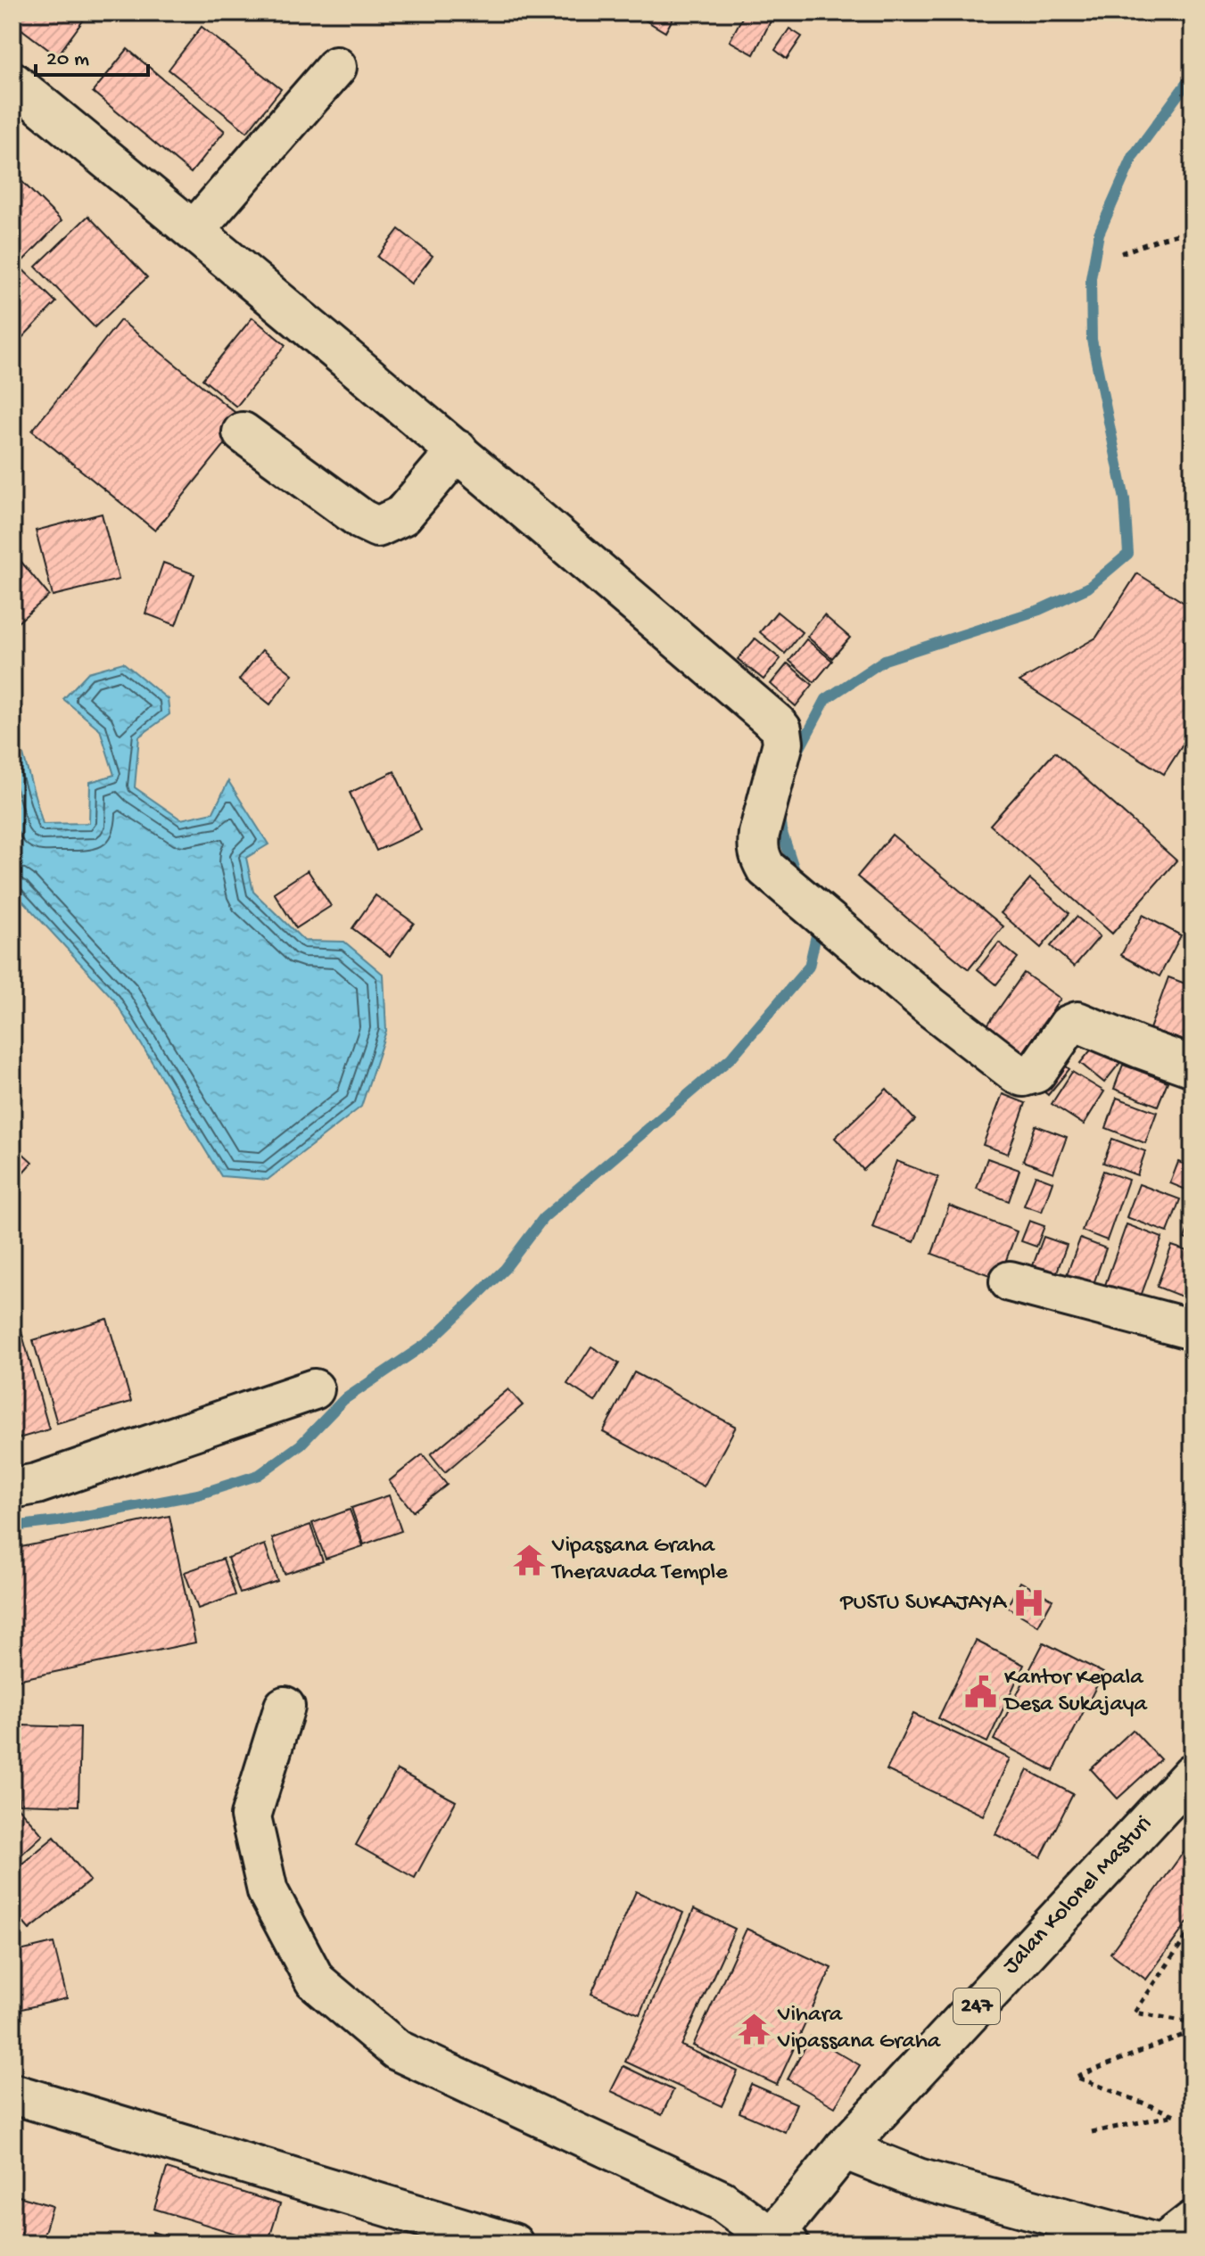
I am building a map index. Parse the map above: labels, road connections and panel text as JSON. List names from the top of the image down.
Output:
{
  "streets": {
    "street": ["Jalan Kolonel Masturi", "247"]
  },
  "places": {
    "temple": ["Vipassana Graha Theravada Temple", "Vihara Vipassana Graha"],
    "hospital": ["PUSTU SUKAJAYA"],
    "public building": ["Kantor Kepala Desa Sukajaya"]
  },
  "scale_bar": "20 m"
}
